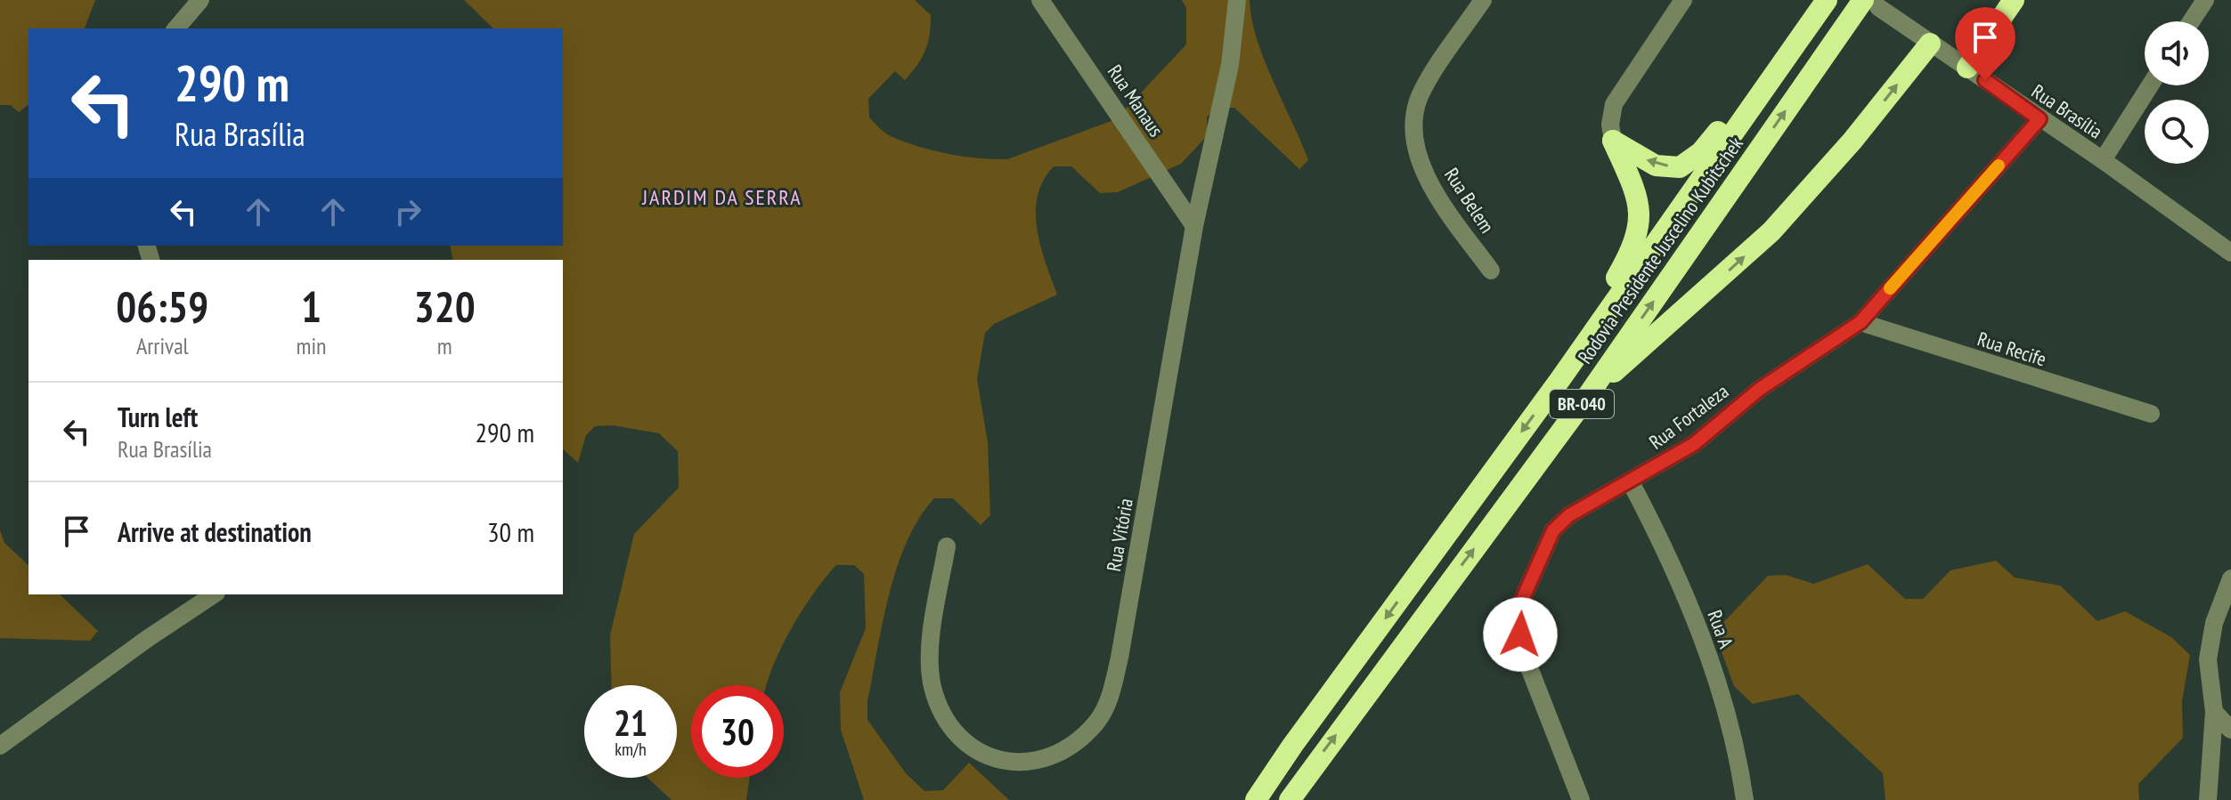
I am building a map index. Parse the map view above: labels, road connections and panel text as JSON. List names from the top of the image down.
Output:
{
  "streets": {
    "highway": ["Rodovia Presidente Juscelino Kubitschek", "BR-040"],
    "street": [
      "Rua Manaus",
      "Rua Brasília",
      "Rua Belem",
      "Rua Recife",
      "Rua Fortaleza",
      "Rua Vitória",
      "Rua A"
    ]
  },
  "crossings": [
    ["Rua Manaus", "Rua Vitória"],
    ["Rua Brasília", "Rodovia Presidente Juscelino Kubitschek"],
    ["Rua Brasília", "Rua Fortaleza"],
    ["Rua Recife", "Rua Fortaleza"],
    ["Rua Fortaleza", "Rua A"]
  ],
  "districts": ["JARDIM DA SERRA"],
  "page": {
    "turn": ["290 m", "Rua Brasília"],
    "eta": [
      "06:59",
      "Arrival",
      "1",
      "min",
      "320",
      "m"
    ],
    "list": [
      {
        "name": "Turn left",
        "note": "Rua Brasília",
        "value": "290 m"
      },
      {
        "name": "Arrive at destination",
        "value": "30 m"
      }
    ],
    "speed": "21 km/h",
    "limit": "30"
  }
}
